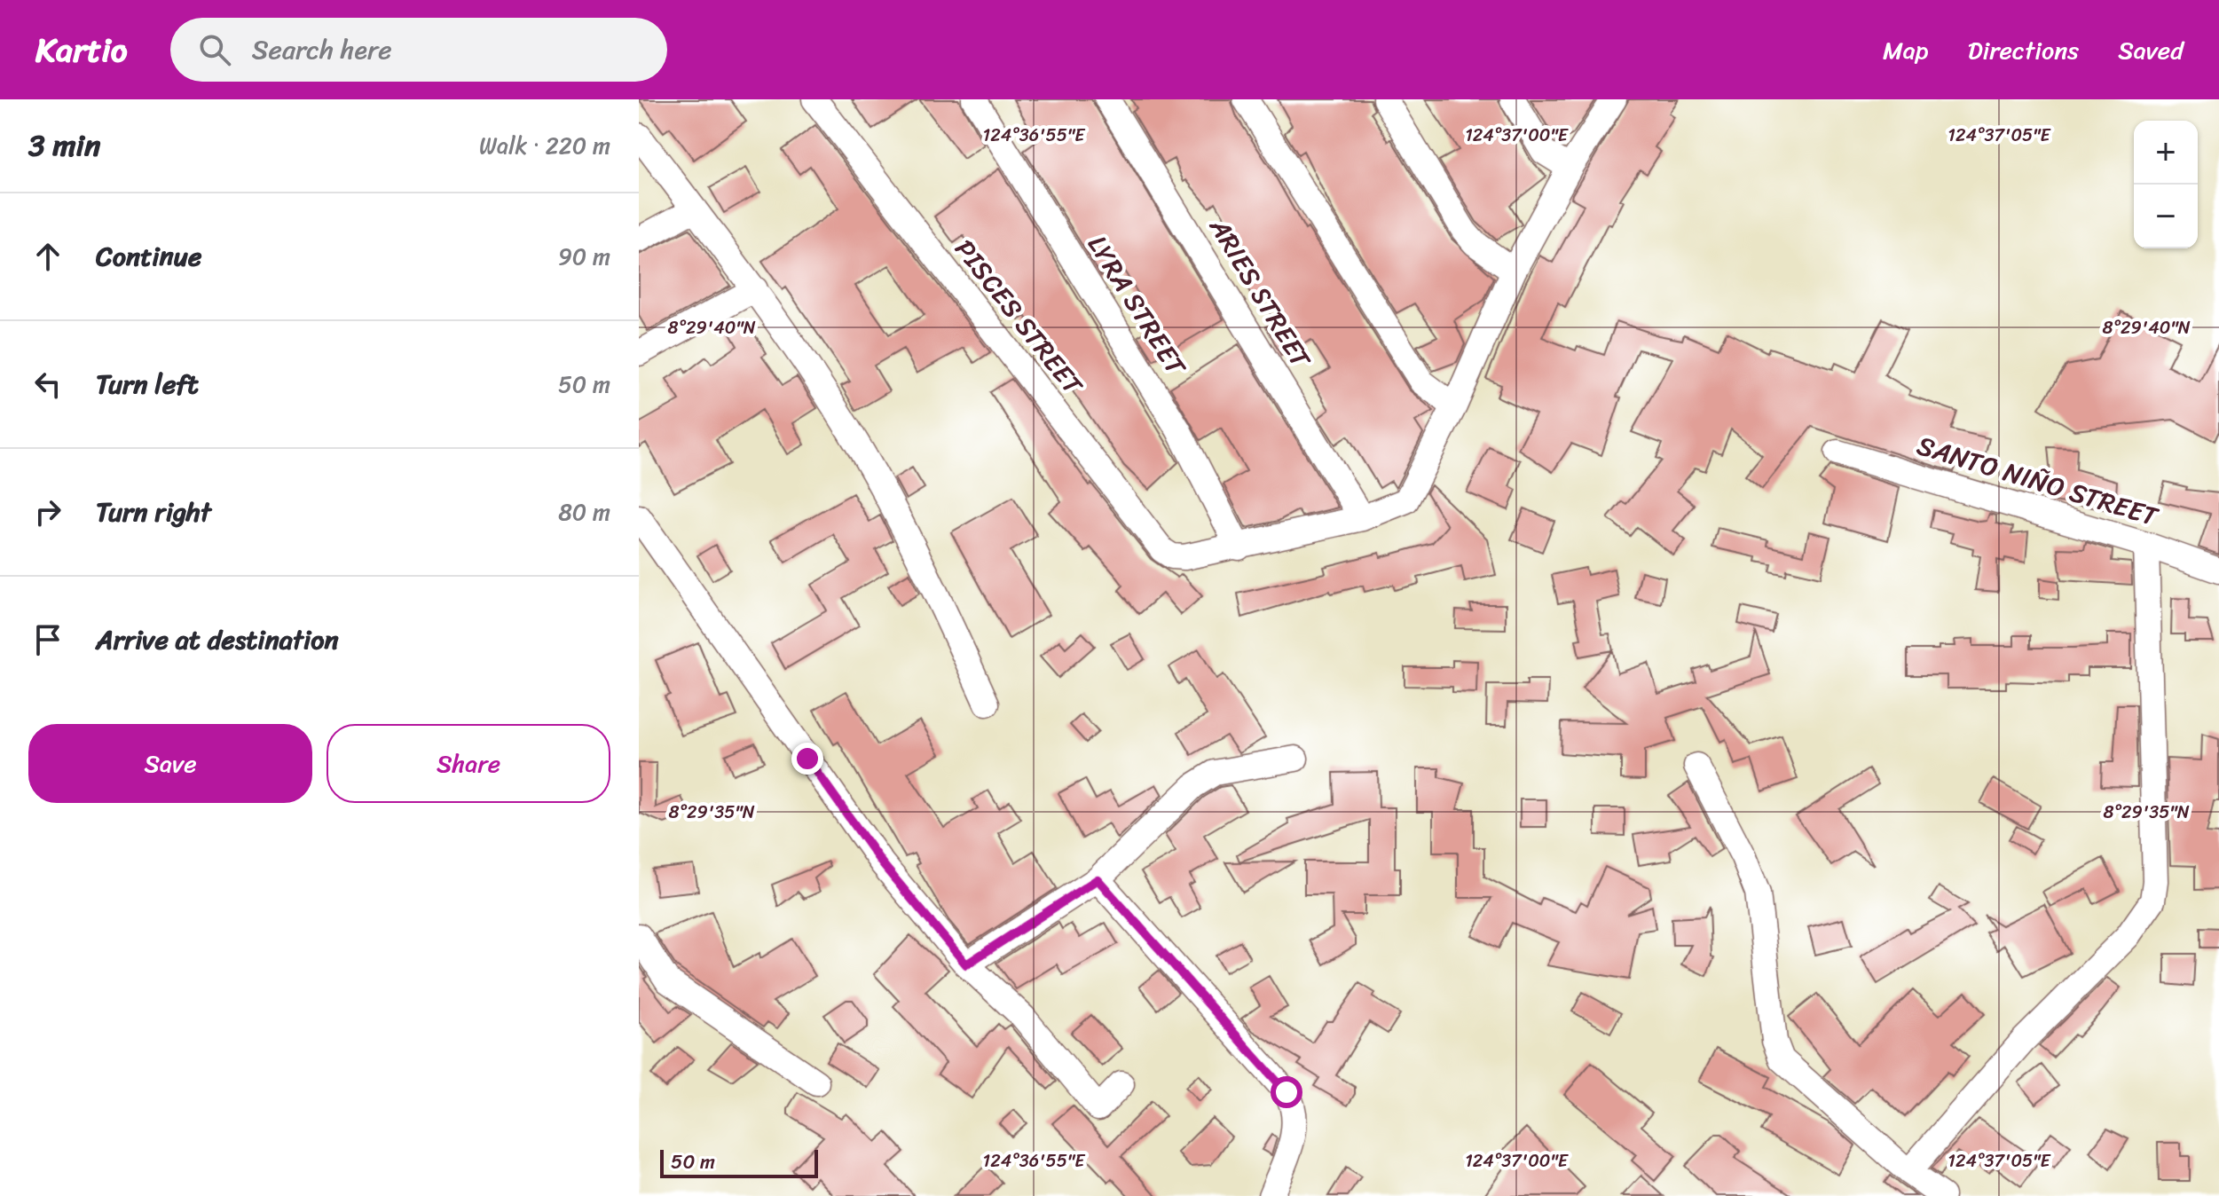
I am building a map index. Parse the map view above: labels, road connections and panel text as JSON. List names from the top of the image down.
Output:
{
  "streets": {
    "street": [
      "ARIES STREET",
      "LYRA STREET",
      "PISCES STREET",
      "SANTO NIÑO STREET"
    ]
  },
  "crossings": [
    ["LYRA STREET", "PISCES STREET"]
  ],
  "scale_bar": "50 m",
  "page": {
    "header": "Kartio",
    "search": "Search here",
    "nav": ["Map", "Directions", "Saved"],
    "heading": ["3 min", "Walk · 220 m"],
    "map_buttons": ["+", "−"],
    "list": [
      ["Continue", "90 m"],
      ["Turn left", "50 m"],
      ["Turn right", "80 m"],
      "Arrive at destination"
    ],
    "buttons": ["Save", "Share"],
    "scale": "50 m"
  },
  "coordinates": [
    "124°36'55\"E",
    "124°37'00\"E",
    "124°37'05\"E",
    "8°29'40\"N",
    "8°29'35\"N"
  ]
}
